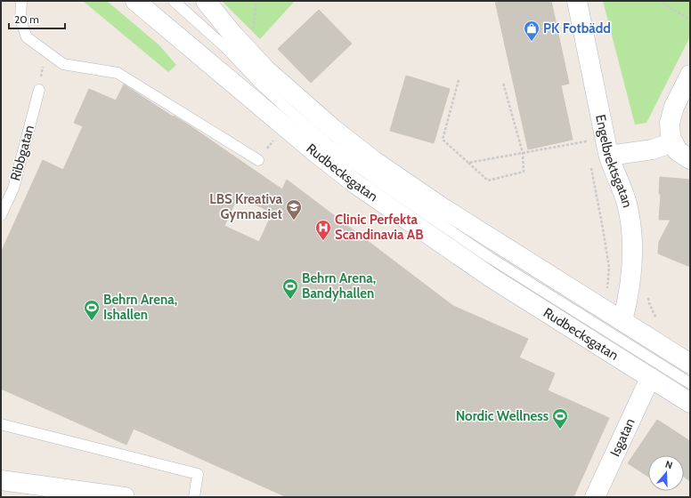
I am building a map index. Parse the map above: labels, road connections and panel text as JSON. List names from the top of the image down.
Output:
{
  "streets": {
    "main road": ["Engelbrektsgatan", "Rudbecksgatan", "Isgatan"],
    "lane": ["Ribbgatan"]
  },
  "crossings": [
    ["Engelbrektsgatan", "Rudbecksgatan"],
    ["Rudbecksgatan", "Isgatan"]
  ],
  "places": {
    "shop": ["PK Fotbädd"],
    "school or university": ["LBS Kreativa Gymnasiet"],
    "hospital": ["Clinic Perfekta Scandinavia AB"],
    "sports": ["Behrn Arena, Bandyhallen", "Behrn Arena, Ishallen", "Nordic Wellness"]
  },
  "scale_bar": "20 m",
  "north": "top"
}
